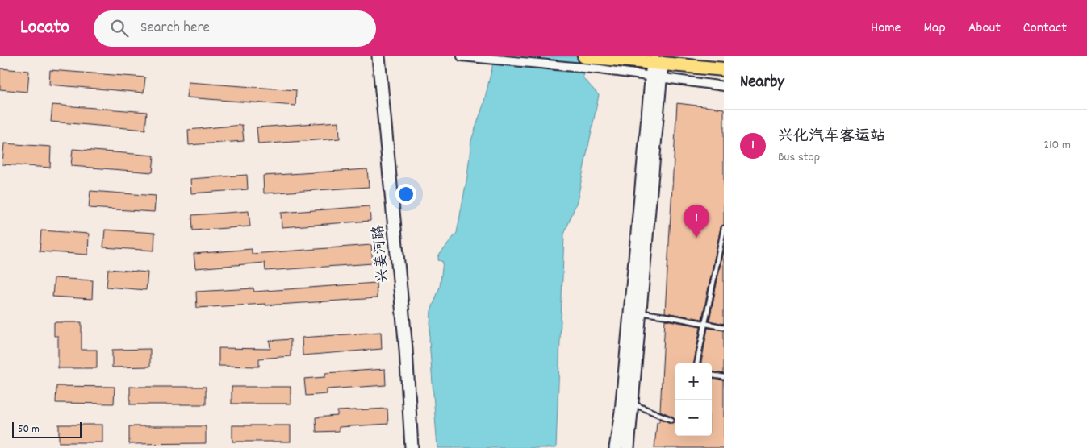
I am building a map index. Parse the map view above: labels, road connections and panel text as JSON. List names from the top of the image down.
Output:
{
  "streets": {
    "street": ["兴姜河路"]
  },
  "scale_bar": "50 m",
  "page": {
    "header": "Locato",
    "search": "Search here",
    "nav": [
      "Home",
      "Map",
      "About",
      "Contact"
    ],
    "heading": "Nearby",
    "list": [
      {
        "mark": "1",
        "name": "兴化汽车客运站",
        "note": "Bus stop",
        "value": "210 m"
      }
    ],
    "pins": "1",
    "map_buttons": ["+", "−"],
    "scale": "50 m"
  }
}
